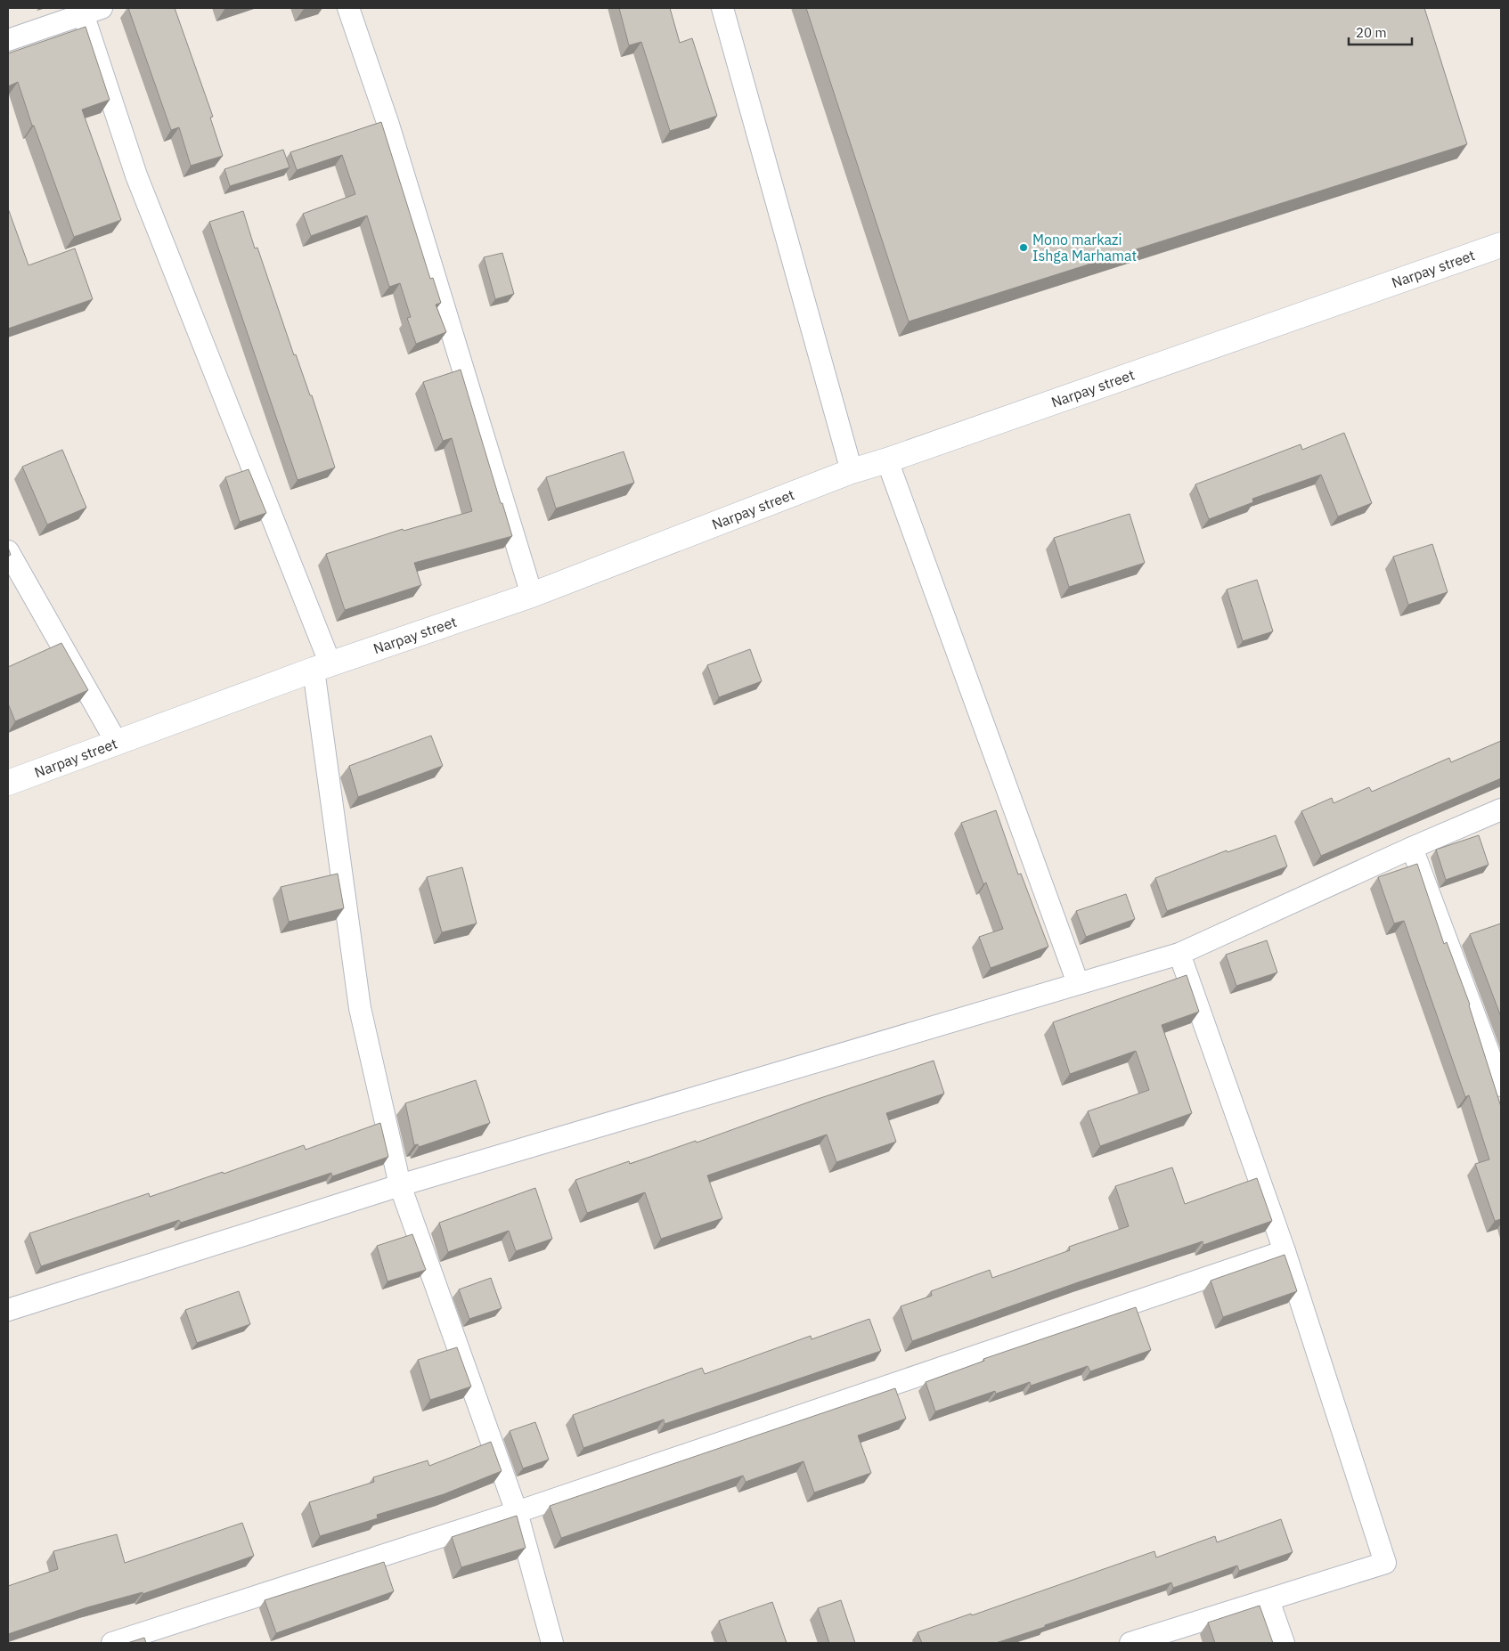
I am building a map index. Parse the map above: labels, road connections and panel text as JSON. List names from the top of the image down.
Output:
{
  "streets": {
    "main road": ["Narpay street"]
  },
  "places": ["Mono markazi Ishga Marhamat"],
  "scale_bar": "20 m"
}
